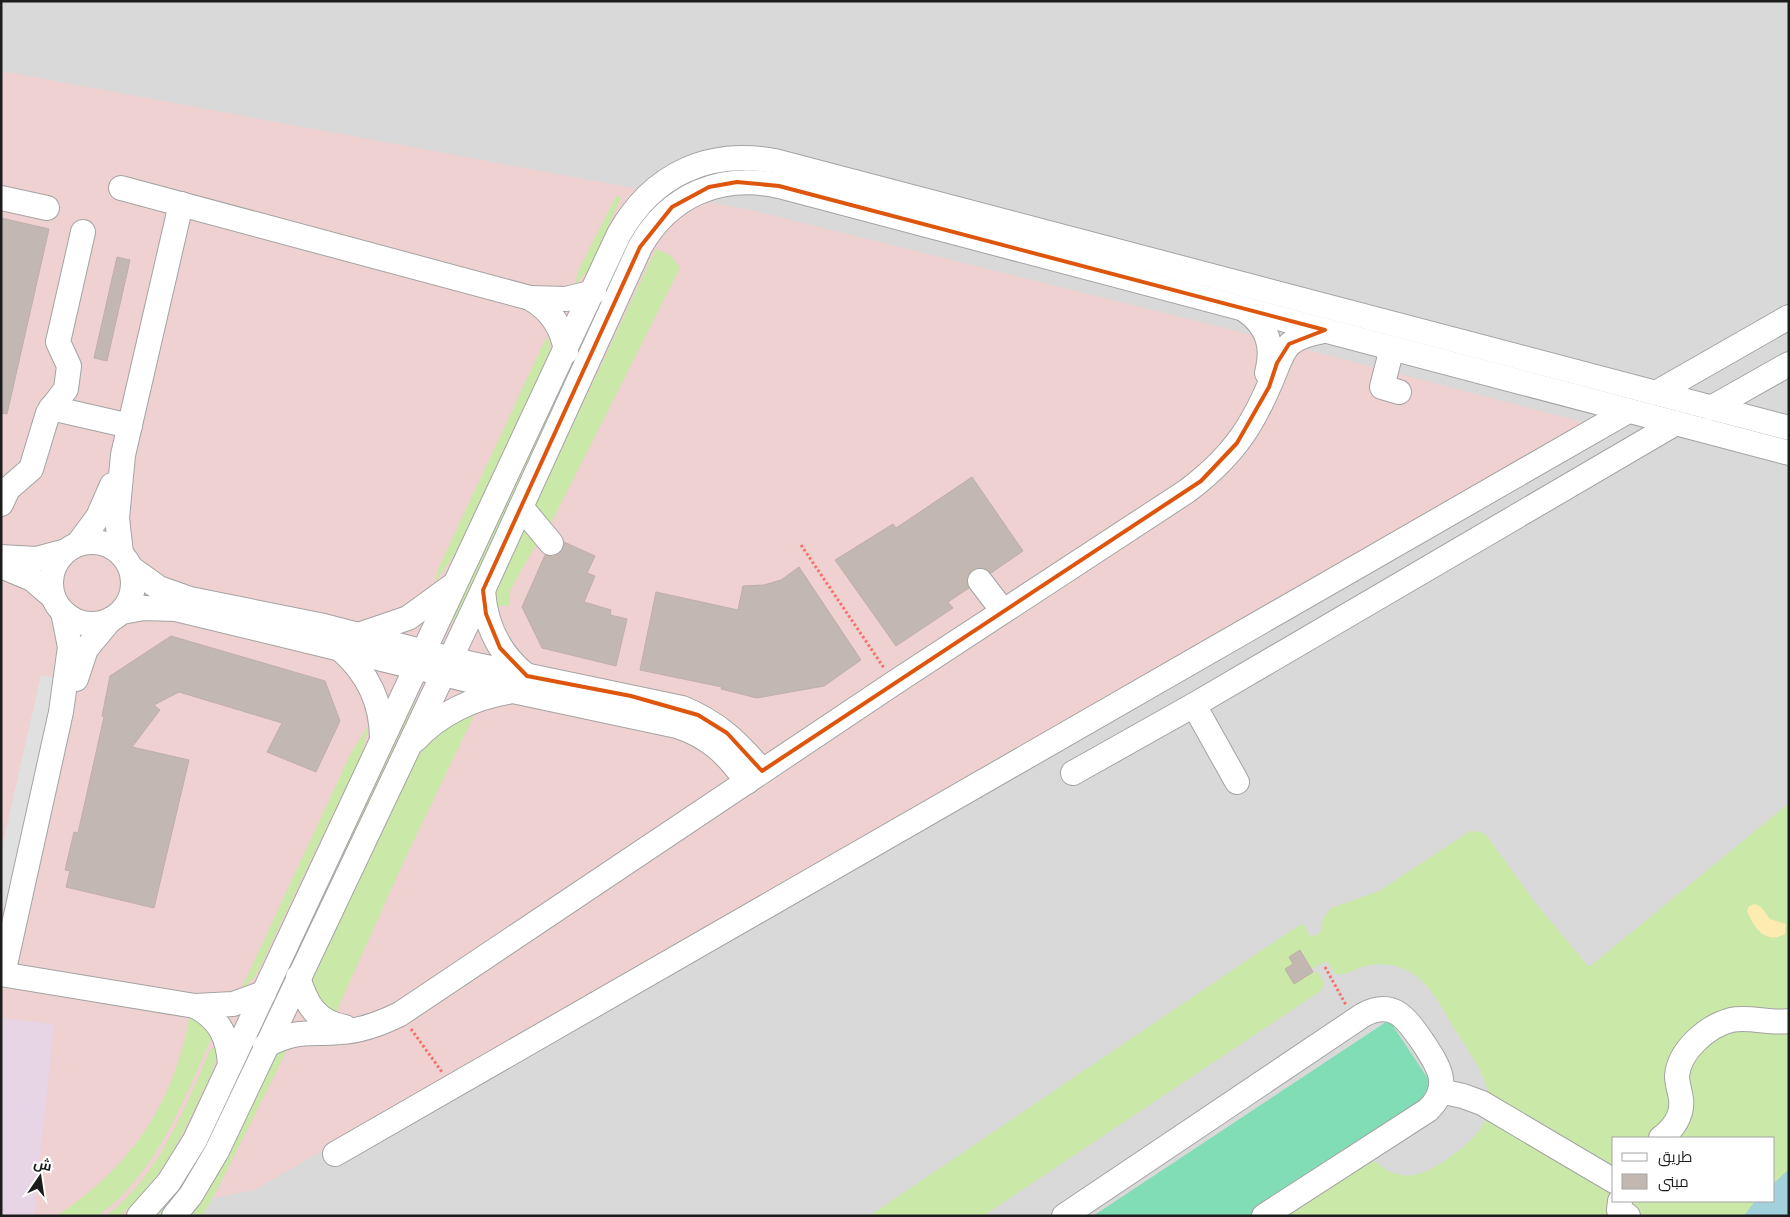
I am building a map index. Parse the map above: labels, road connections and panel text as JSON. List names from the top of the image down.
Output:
{
  "legend": ["طريق", "مبنى"],
  "north": "top"
}
